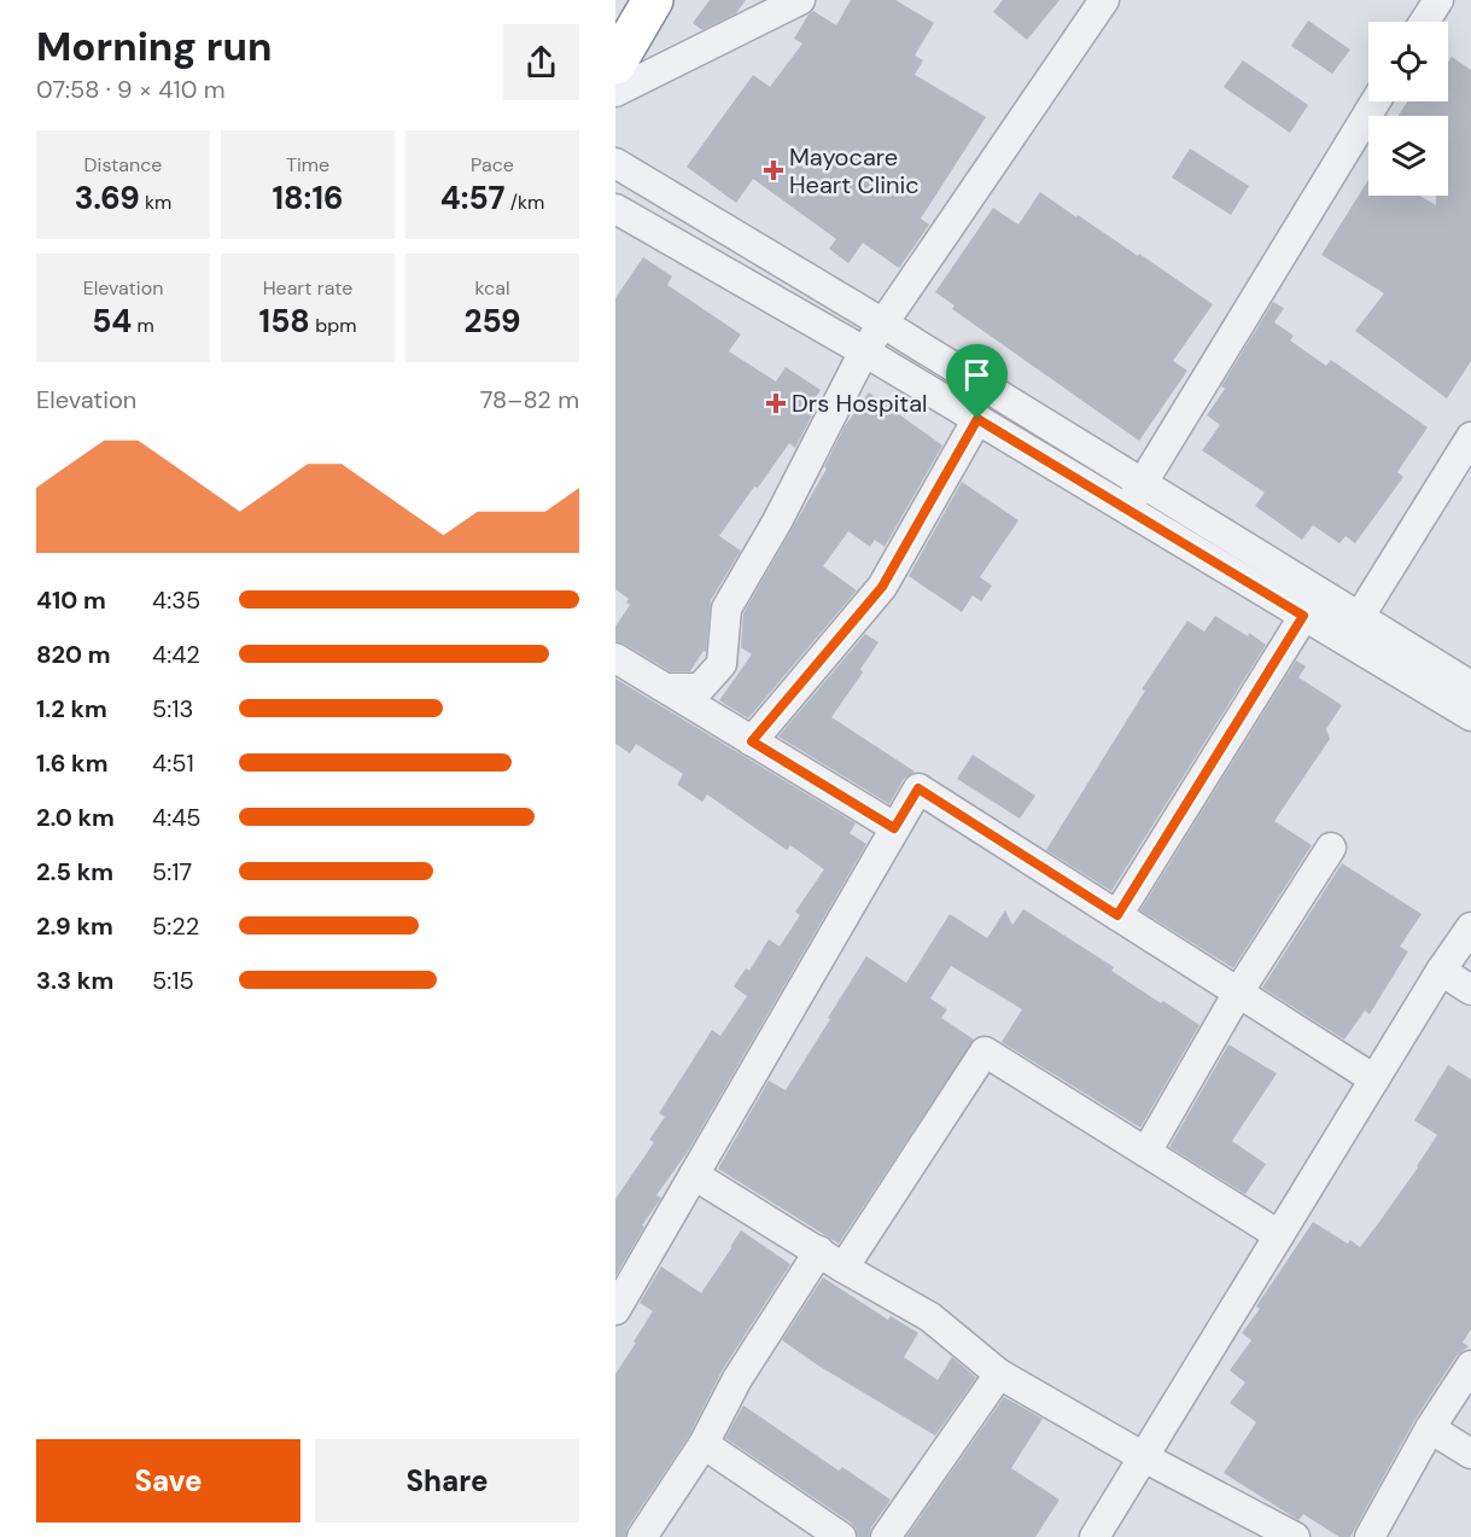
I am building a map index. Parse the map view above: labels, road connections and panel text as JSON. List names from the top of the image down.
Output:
{
  "places": {
    "health": ["Mayocare Heart Clinic", "Drs Hospital"]
  },
  "page": {
    "heading": ["Morning run", "07:58 · 9 × 410 m"],
    "stats": [
      ["Distance", "3.69 km"],
      ["Time", "18:16"],
      ["Pace", "4:57 /km"],
      ["Elevation", "54 m"],
      ["Heart rate", "158 bpm"],
      ["kcal", "259"]
    ],
    "chart": ["Elevation", "78–82 m"],
    "list": [
      {
        "name": "410 m",
        "note": "4:35"
      },
      {
        "name": "820 m",
        "note": "4:42"
      },
      {
        "name": "1.2 km",
        "note": "5:13"
      },
      {
        "name": "1.6 km",
        "note": "4:51"
      },
      {
        "name": "2.0 km",
        "note": "4:45"
      },
      {
        "name": "2.5 km",
        "note": "5:17"
      },
      {
        "name": "2.9 km",
        "note": "5:22"
      },
      {
        "name": "3.3 km",
        "note": "5:15"
      }
    ],
    "buttons": ["Save", "Share"]
  }
}
